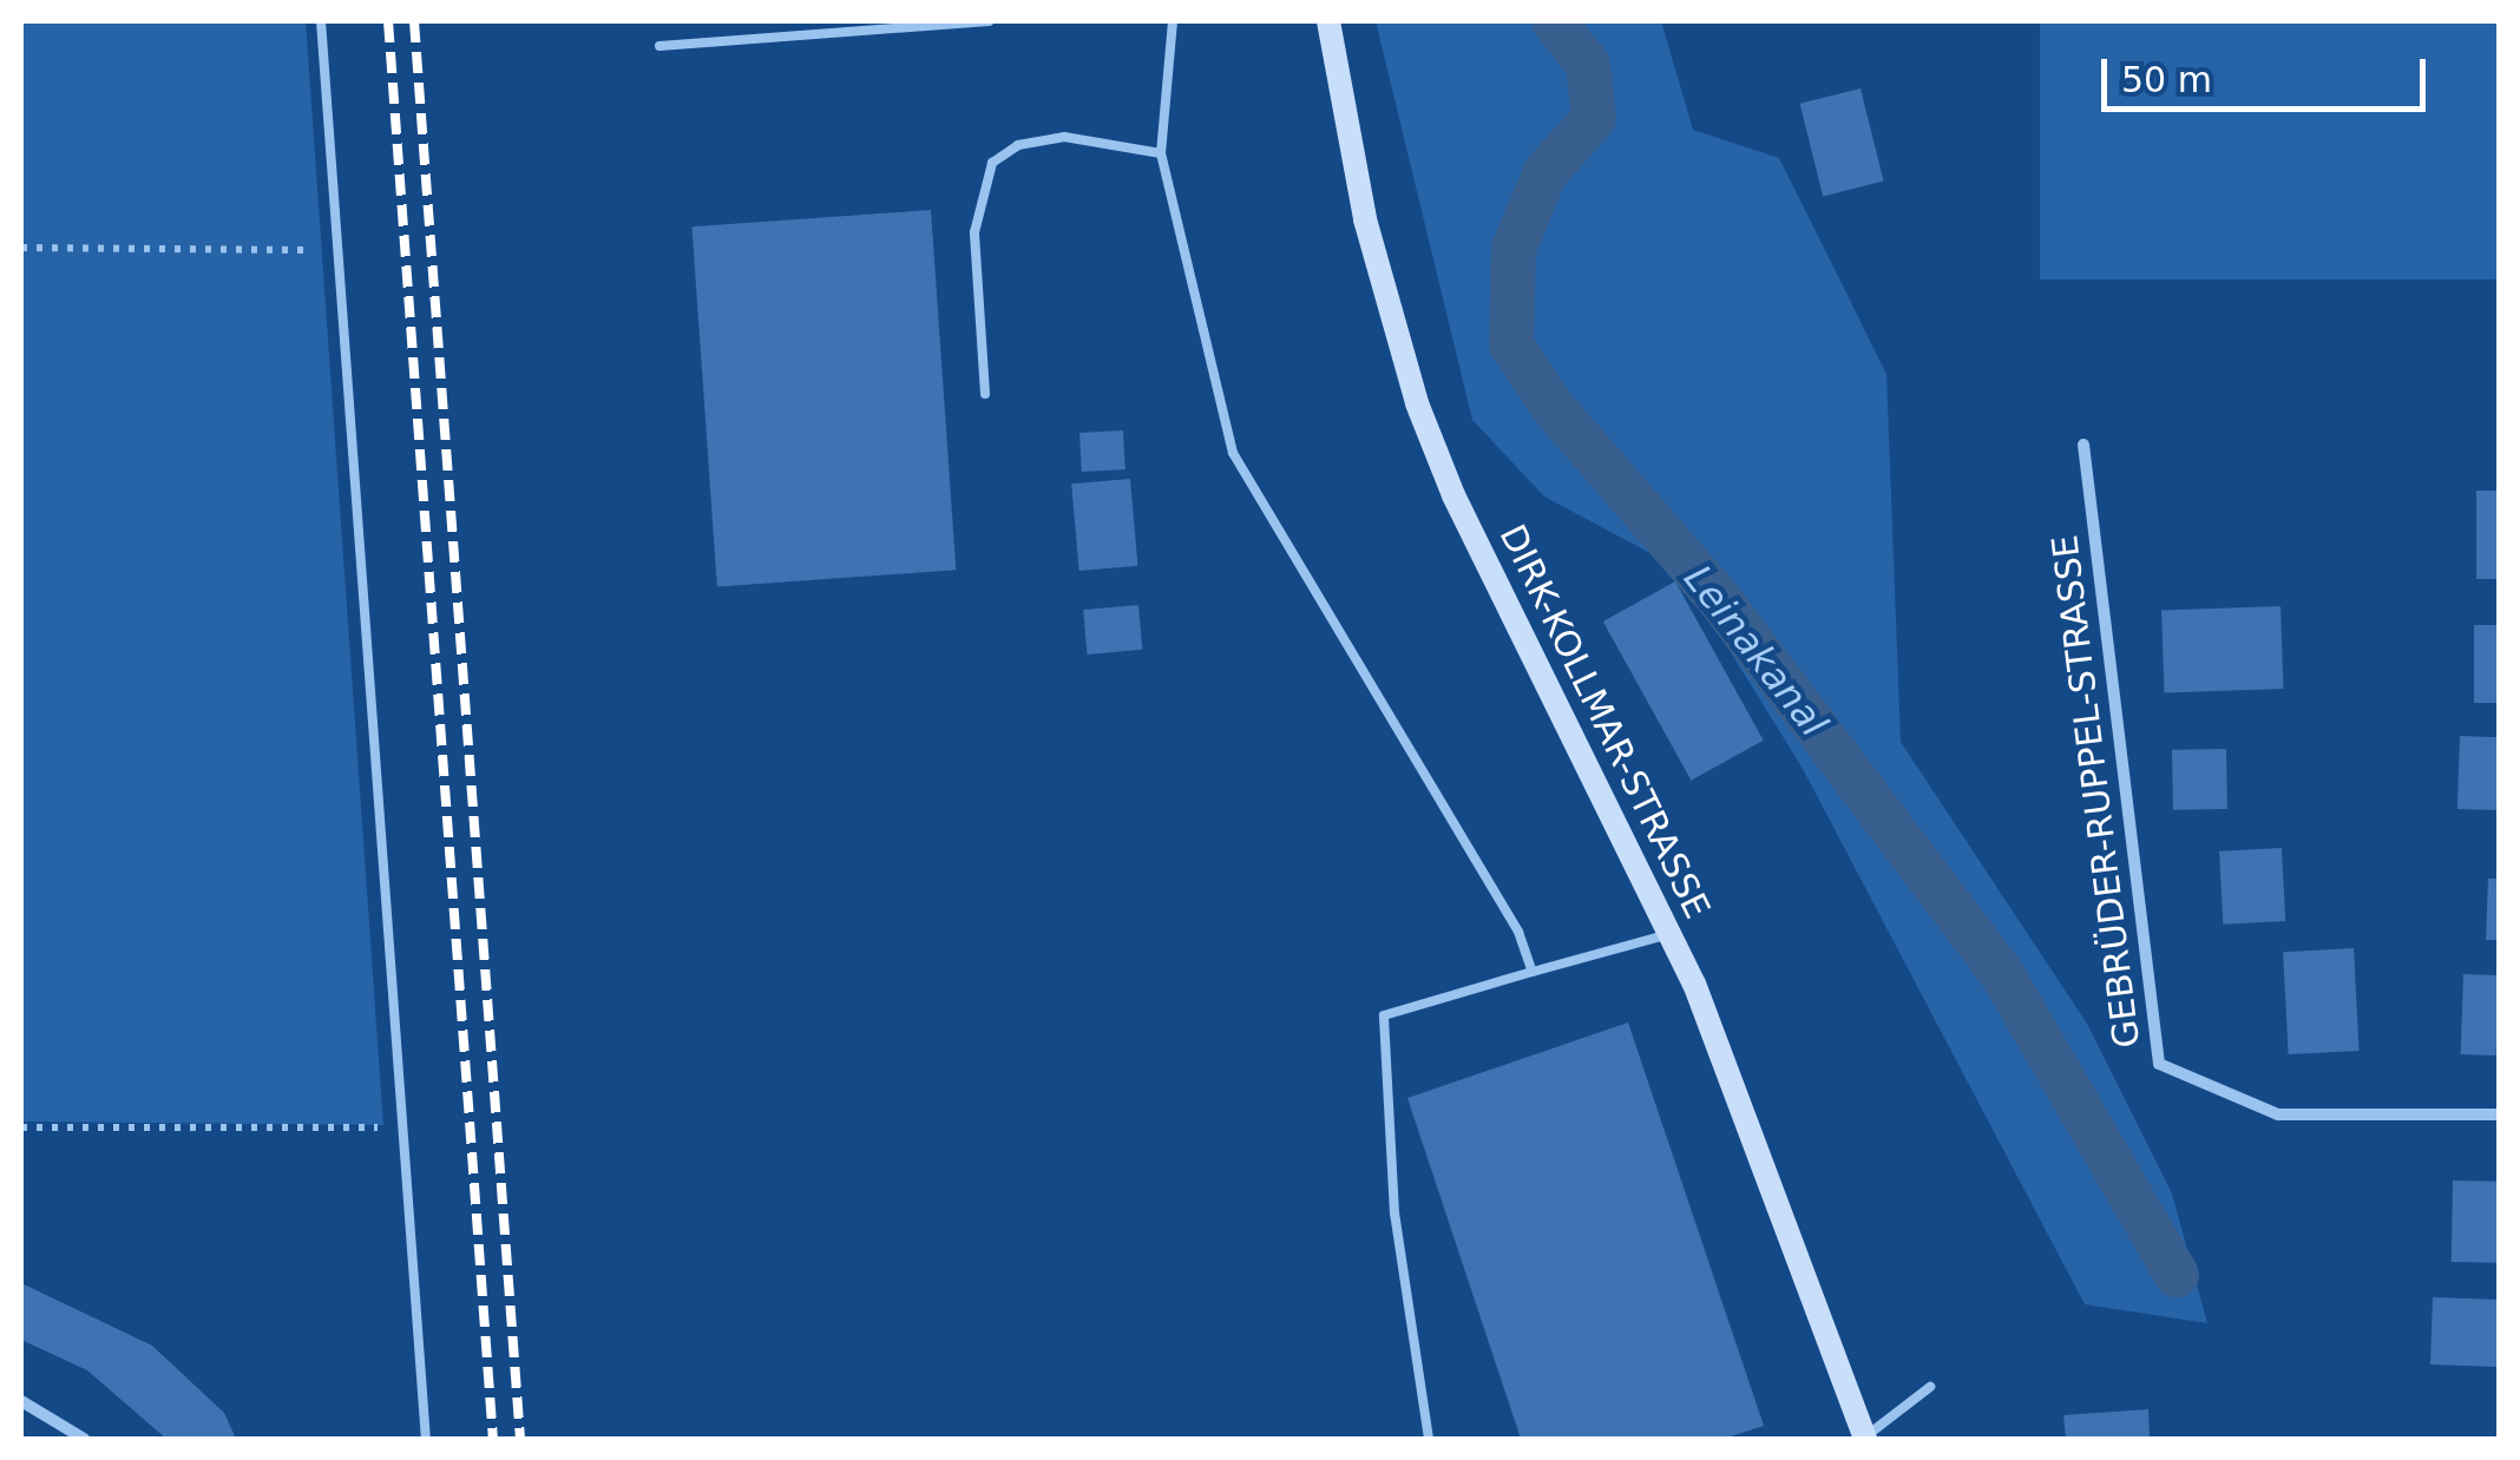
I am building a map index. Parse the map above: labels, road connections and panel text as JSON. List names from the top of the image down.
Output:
{
  "streets": {
    "street": ["DIRK-KOLLMAR-STRASSE", "GEBRÜDER-RUPPEL-STRASSE"]
  },
  "water": ["Leinakanal"],
  "scale_bar": "50 m"
}
